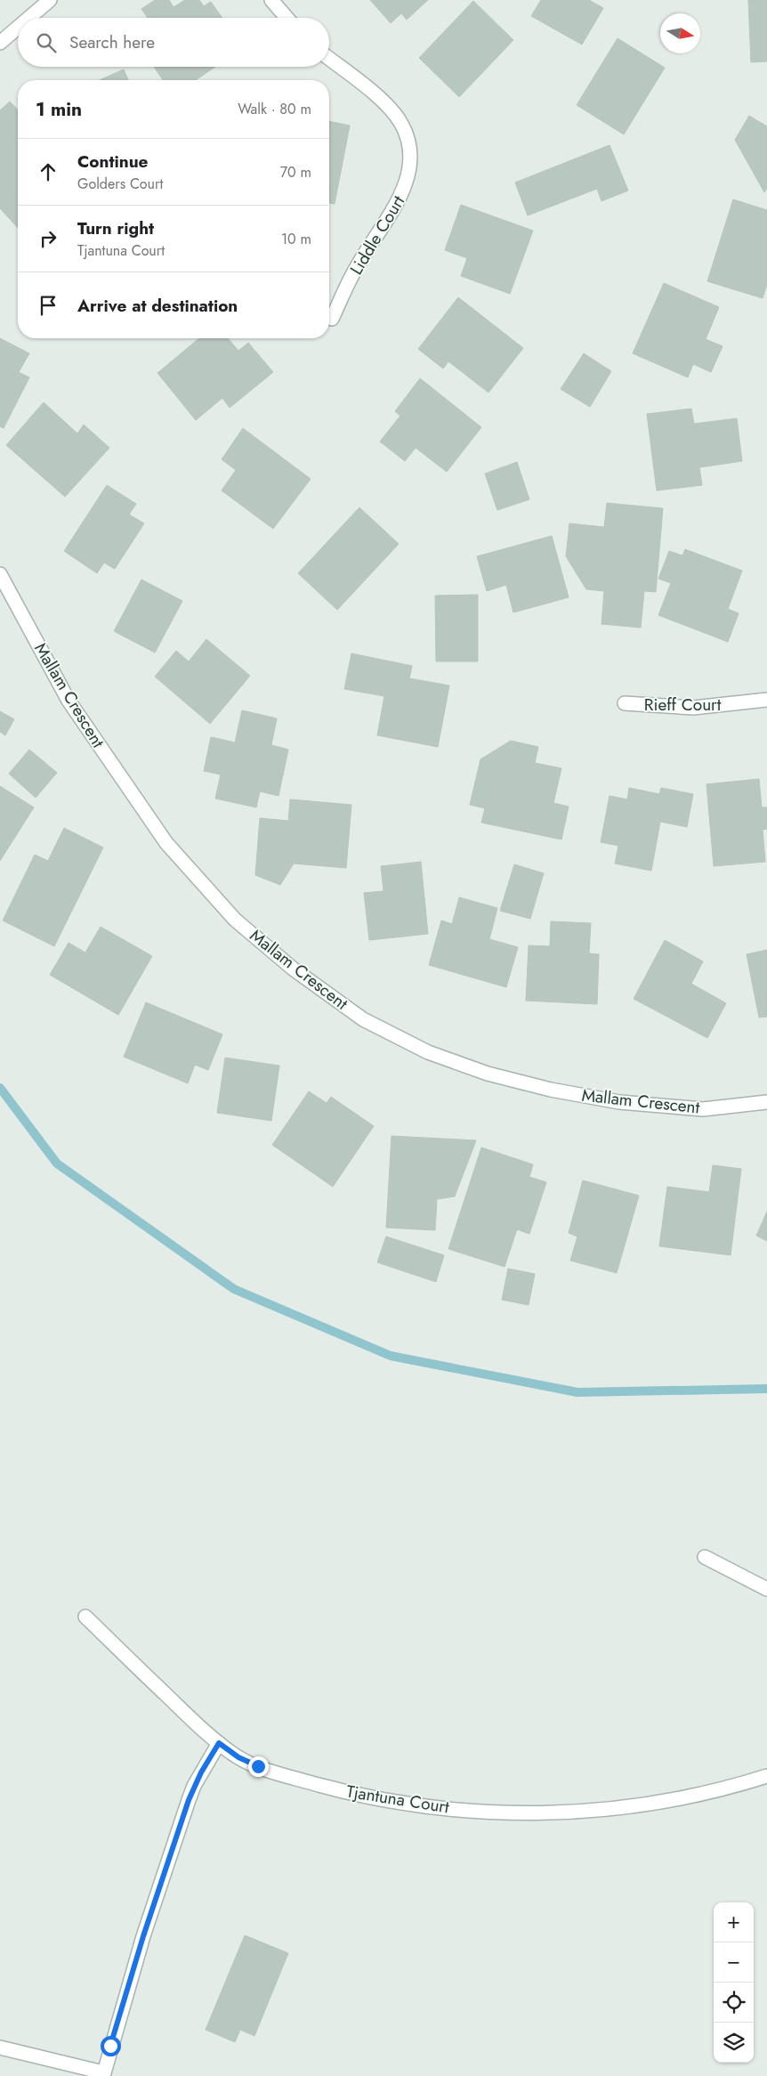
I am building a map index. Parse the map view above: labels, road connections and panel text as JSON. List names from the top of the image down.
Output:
{
  "streets": {
    "street": [
      "Liddle Court",
      "Mallam Crescent",
      "Rieff Court",
      "Tjantuna Court"
    ]
  },
  "north": "right",
  "page": {
    "search": "Search here",
    "heading": ["1 min", "Walk · 80 m"],
    "list": [
      ["Continue", "Golders Court", "70 m"],
      ["Turn right", "Tjantuna Court", "10 m"],
      "Arrive at destination"
    ],
    "map_buttons": ["+", "−"]
  }
}
